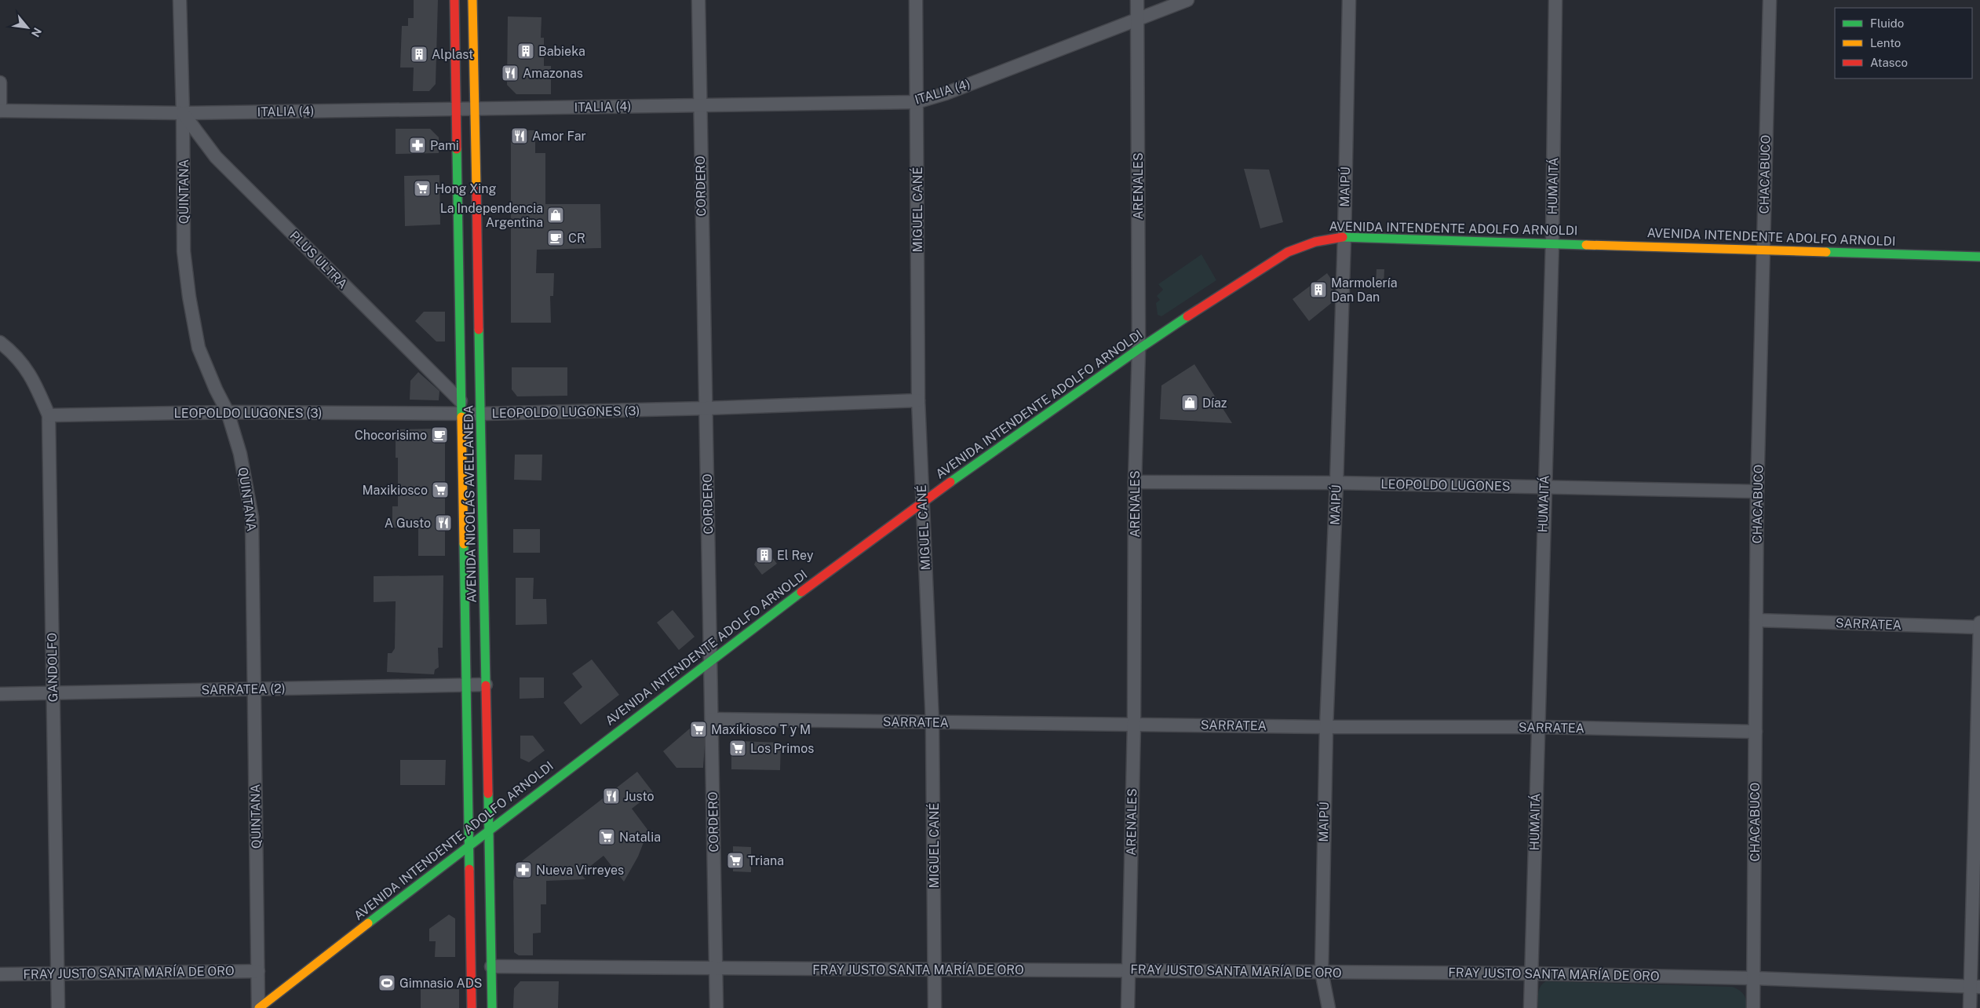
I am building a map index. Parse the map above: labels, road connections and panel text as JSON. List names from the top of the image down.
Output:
{
  "streets": {
    "main road": ["AVENIDA INTENDENTE ADOLFO ARNOLDI", "AVENIDA NICOLÁS AVELLANEDA"],
    "street": [
      "ITALIA (4)",
      "CHACABUCO",
      "CORDERO",
      "ARENALES",
      "HUMAITÁ",
      "MAIPÚ",
      "QUINTANA",
      "MIGUEL CANÉ",
      "PLUS ULTRA",
      "LEOPOLDO LUGONES (3)",
      "LEOPOLDO LUGONES",
      "SARRATEA",
      "GANDOLFO",
      "SARRATEA (2)",
      "FRAY JUSTO SANTA MARÍA DE ORO"
    ]
  },
  "crossings": [
    ["ITALIA (4)", "CORDERO"],
    ["ITALIA (4)", "ARENALES"],
    ["ITALIA (4)", "QUINTANA"],
    ["ITALIA (4)", "MIGUEL CANÉ"],
    ["ITALIA (4)", "PLUS ULTRA"],
    ["ITALIA (4)", "AVENIDA NICOLÁS AVELLANEDA"],
    ["CHACABUCO", "AVENIDA INTENDENTE ADOLFO ARNOLDI"],
    ["CHACABUCO", "LEOPOLDO LUGONES"],
    ["CHACABUCO", "SARRATEA"],
    ["CHACABUCO", "FRAY JUSTO SANTA MARÍA DE ORO"],
    ["CORDERO", "AVENIDA INTENDENTE ADOLFO ARNOLDI"],
    ["CORDERO", "LEOPOLDO LUGONES (3)"],
    ["CORDERO", "SARRATEA"],
    ["CORDERO", "FRAY JUSTO SANTA MARÍA DE ORO"],
    ["ARENALES", "AVENIDA INTENDENTE ADOLFO ARNOLDI"],
    ["ARENALES", "LEOPOLDO LUGONES"],
    ["ARENALES", "SARRATEA"],
    ["ARENALES", "FRAY JUSTO SANTA MARÍA DE ORO"],
    ["HUMAITÁ", "AVENIDA INTENDENTE ADOLFO ARNOLDI"],
    ["HUMAITÁ", "LEOPOLDO LUGONES"],
    ["HUMAITÁ", "SARRATEA"],
    ["HUMAITÁ", "FRAY JUSTO SANTA MARÍA DE ORO"],
    ["MAIPÚ", "AVENIDA INTENDENTE ADOLFO ARNOLDI"],
    ["MAIPÚ", "LEOPOLDO LUGONES"],
    ["MAIPÚ", "SARRATEA"],
    ["MAIPÚ", "FRAY JUSTO SANTA MARÍA DE ORO"],
    ["QUINTANA", "AVENIDA INTENDENTE ADOLFO ARNOLDI"],
    ["QUINTANA", "PLUS ULTRA"],
    ["QUINTANA", "LEOPOLDO LUGONES (3)"],
    ["QUINTANA", "SARRATEA (2)"],
    ["QUINTANA", "FRAY JUSTO SANTA MARÍA DE ORO"],
    ["MIGUEL CANÉ", "AVENIDA INTENDENTE ADOLFO ARNOLDI"],
    ["MIGUEL CANÉ", "LEOPOLDO LUGONES (3)"],
    ["MIGUEL CANÉ", "SARRATEA"],
    ["MIGUEL CANÉ", "FRAY JUSTO SANTA MARÍA DE ORO"],
    ["AVENIDA INTENDENTE ADOLFO ARNOLDI", "AVENIDA NICOLÁS AVELLANEDA"],
    ["PLUS ULTRA", "LEOPOLDO LUGONES (3)"],
    ["PLUS ULTRA", "AVENIDA NICOLÁS AVELLANEDA"],
    ["LEOPOLDO LUGONES (3)", "AVENIDA NICOLÁS AVELLANEDA"],
    ["LEOPOLDO LUGONES (3)", "GANDOLFO"],
    ["AVENIDA NICOLÁS AVELLANEDA", "SARRATEA (2)"],
    ["AVENIDA NICOLÁS AVELLANEDA", "FRAY JUSTO SANTA MARÍA DE ORO"],
    ["GANDOLFO", "SARRATEA (2)"],
    ["GANDOLFO", "FRAY JUSTO SANTA MARÍA DE ORO"]
  ],
  "places": {
    "building": [
      "Babieka",
      "Alplast",
      "Marmolería Dan Dan",
      "El Rey"
    ],
    "restaurant": [
      "Amazonas",
      "Amor Far",
      "A Gusto",
      "Justo"
    ],
    "pharmacy": ["Pami", "Nueva Virreyes"],
    "supermarket": [
      "Hong Xing",
      "Maxikiosco",
      "Maxikiosco T y M",
      "Los Primos",
      "Natalia",
      "Triana"
    ],
    "shop": ["La Independencia Argentina", "Díaz"],
    "cafe": ["CR", "Chocorisimo"],
    "sports": ["Gimnasio ADS"]
  },
  "legend": ["Fluido", "Lento", "Atasco"],
  "north": "bottom right"
}
